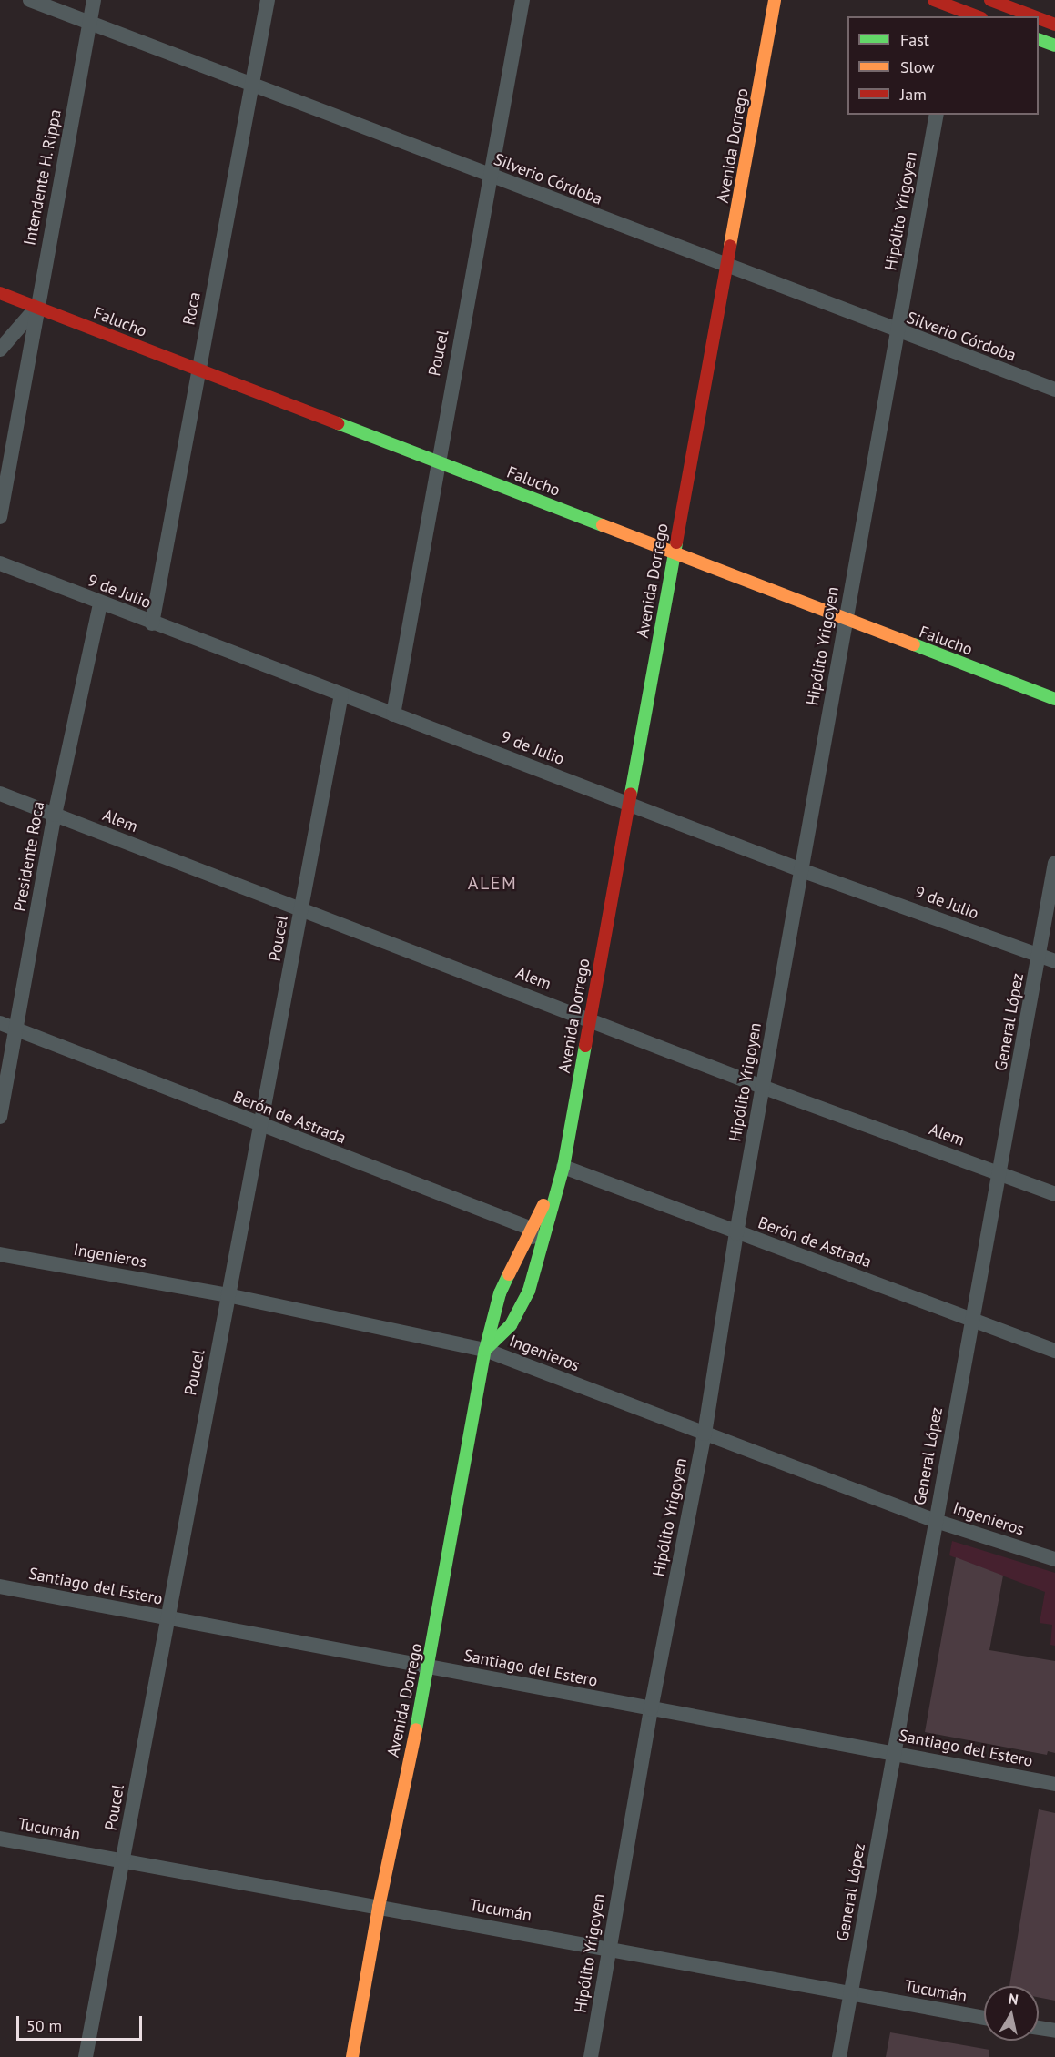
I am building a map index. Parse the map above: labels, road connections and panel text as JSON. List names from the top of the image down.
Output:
{
  "streets": {
    "main road": ["Avenida Dorrego", "Falucho"],
    "street": [
      "Intendente H. Rippa",
      "Silverio Córdoba",
      "Hipólito Yrigoyen",
      "Roca",
      "Poucel",
      "9 de Julio",
      "Alem",
      "Presidente Roca",
      "General López",
      "Berón de Astrada",
      "Ingenieros",
      "Santiago del Estero",
      "Tucumán"
    ]
  },
  "crossings": [
    ["Avenida Dorrego", "Silverio Córdoba"],
    ["Avenida Dorrego", "Falucho"],
    ["Avenida Dorrego", "9 de Julio"],
    ["Avenida Dorrego", "Alem"],
    ["Avenida Dorrego", "Berón de Astrada"],
    ["Avenida Dorrego", "Ingenieros"],
    ["Avenida Dorrego", "Santiago del Estero"],
    ["Avenida Dorrego", "Tucumán"],
    ["Intendente H. Rippa", "Silverio Córdoba"],
    ["Intendente H. Rippa", "Falucho"],
    ["Silverio Córdoba", "Hipólito Yrigoyen"],
    ["Silverio Córdoba", "Roca"],
    ["Silverio Córdoba", "Poucel"],
    ["Hipólito Yrigoyen", "Falucho"],
    ["Hipólito Yrigoyen", "9 de Julio"],
    ["Hipólito Yrigoyen", "Alem"],
    ["Hipólito Yrigoyen", "Berón de Astrada"],
    ["Hipólito Yrigoyen", "Ingenieros"],
    ["Hipólito Yrigoyen", "Santiago del Estero"],
    ["Hipólito Yrigoyen", "Tucumán"],
    ["Roca", "Falucho"],
    ["Roca", "9 de Julio"],
    ["Falucho", "Poucel"],
    ["Poucel", "9 de Julio"],
    ["Poucel", "Alem"],
    ["Poucel", "Berón de Astrada"],
    ["Poucel", "Ingenieros"],
    ["Poucel", "Santiago del Estero"],
    ["Poucel", "Tucumán"],
    ["9 de Julio", "Presidente Roca"],
    ["9 de Julio", "General López"],
    ["Alem", "Presidente Roca"],
    ["Alem", "General López"],
    ["Presidente Roca", "Berón de Astrada"],
    ["General López", "Berón de Astrada"],
    ["General López", "Ingenieros"],
    ["General López", "Santiago del Estero"],
    ["General López", "Tucumán"]
  ],
  "districts": ["ALEM"],
  "legend": ["Fast", "Slow", "Jam"],
  "scale_bar": "50 m",
  "north": "top"
}
